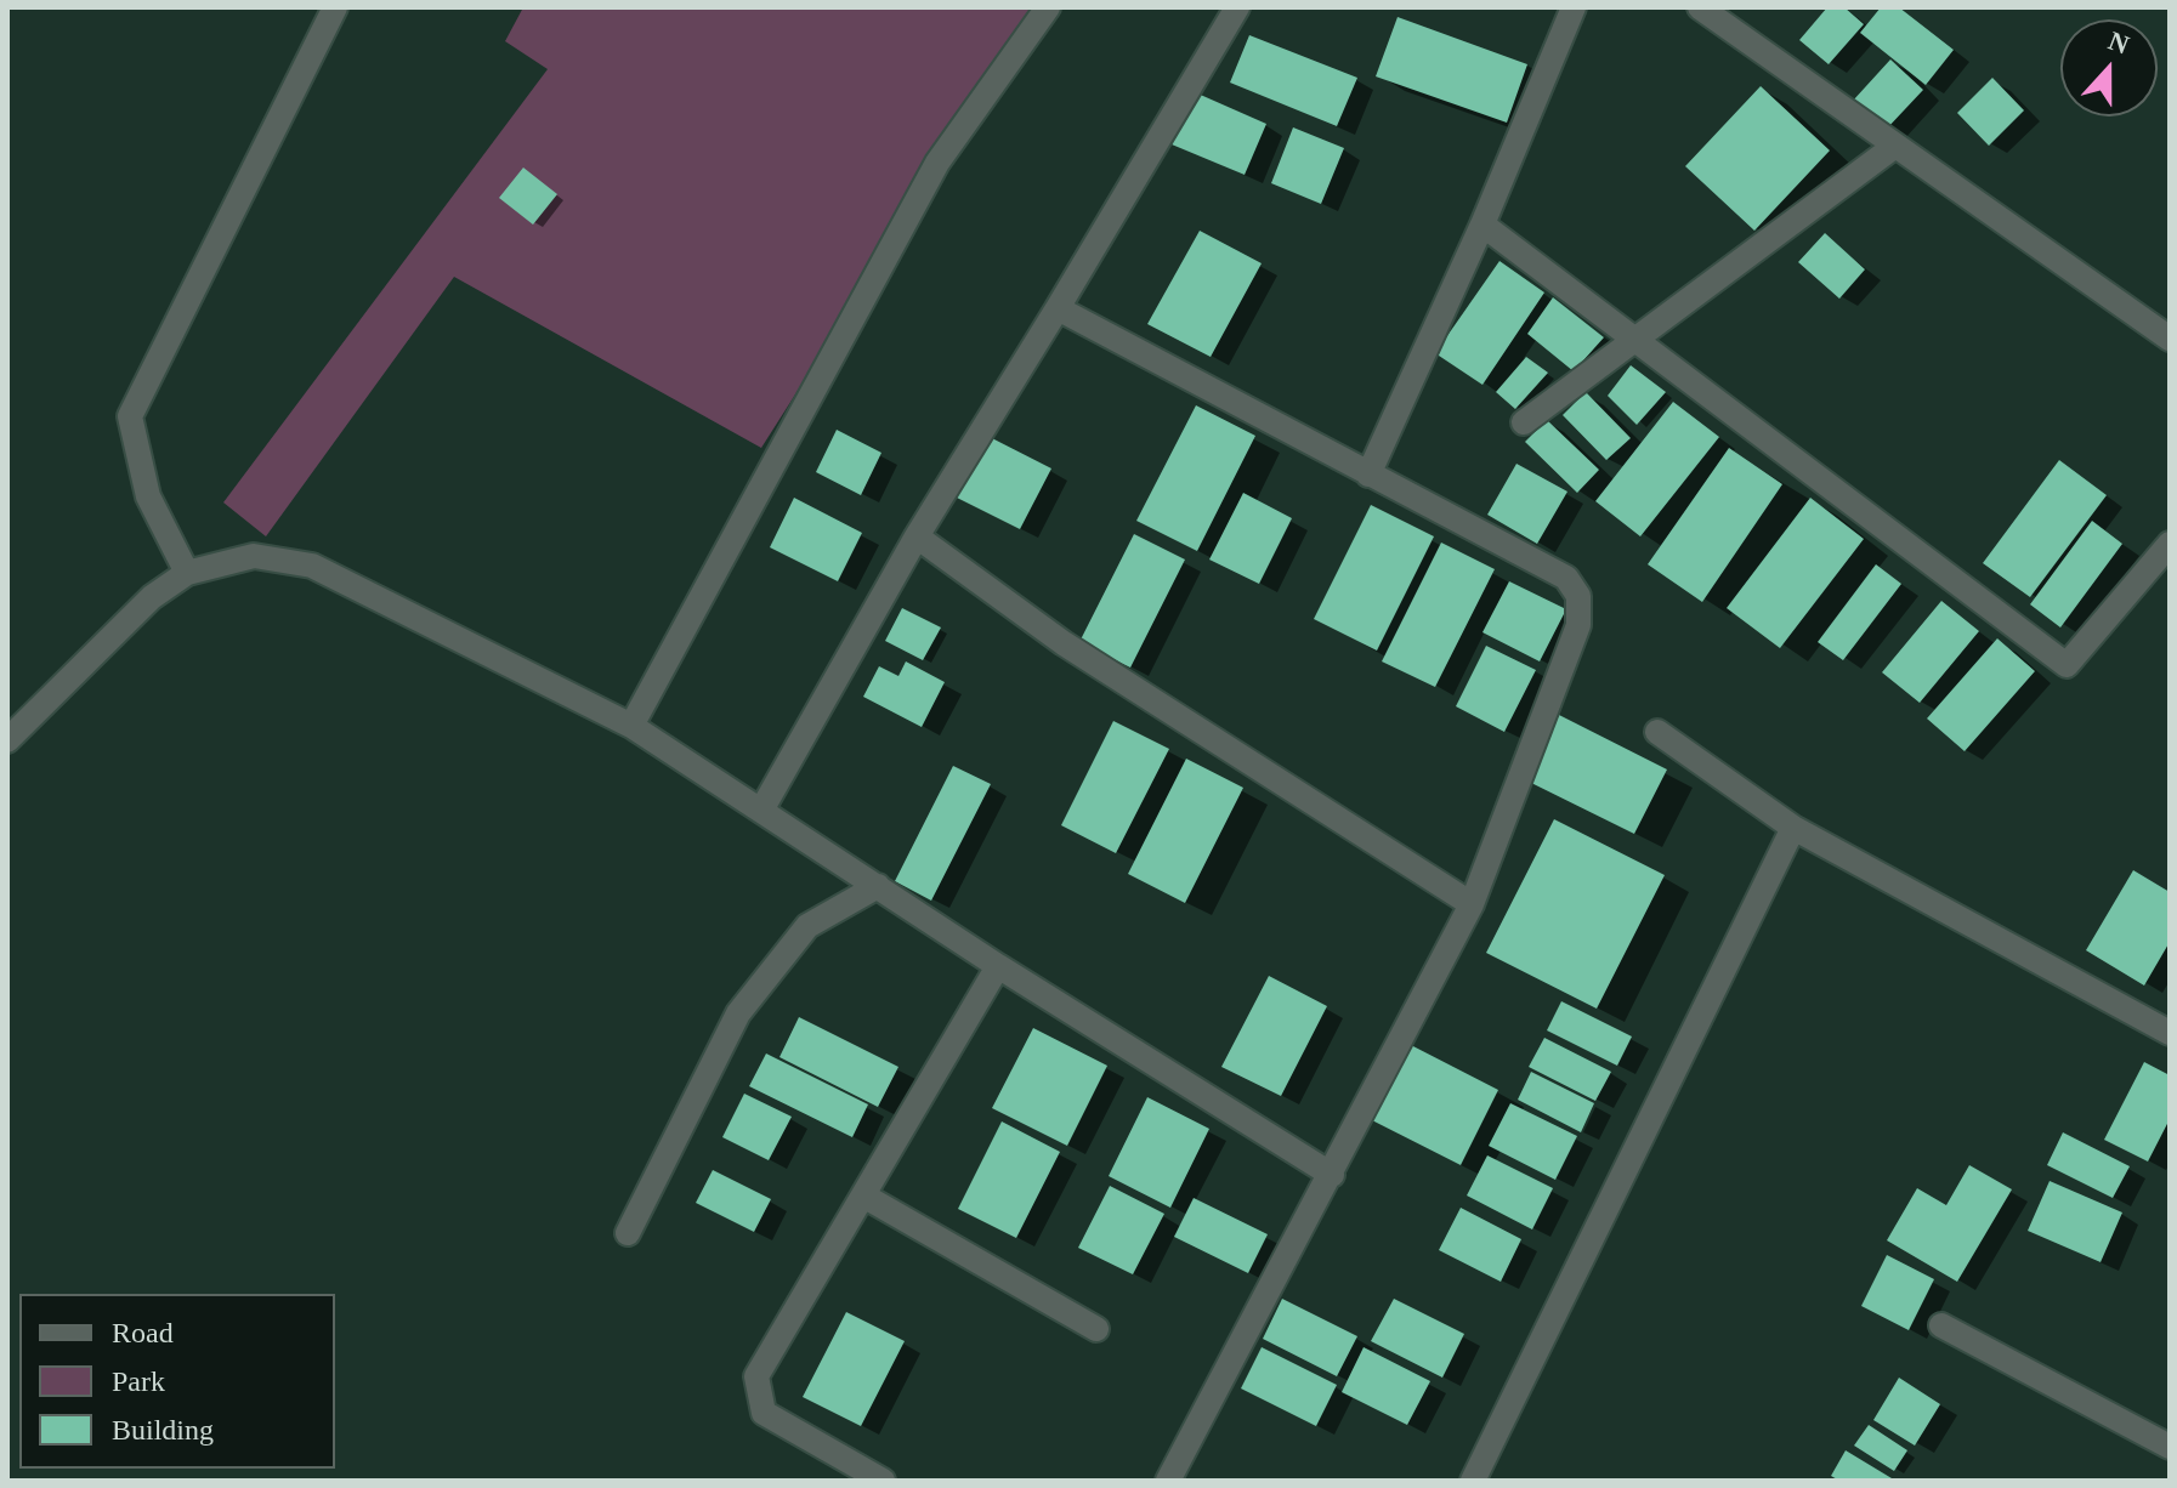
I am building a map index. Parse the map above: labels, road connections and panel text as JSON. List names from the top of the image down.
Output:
{
  "legend": ["Road", "Park", "Building"],
  "north": "top"
}
